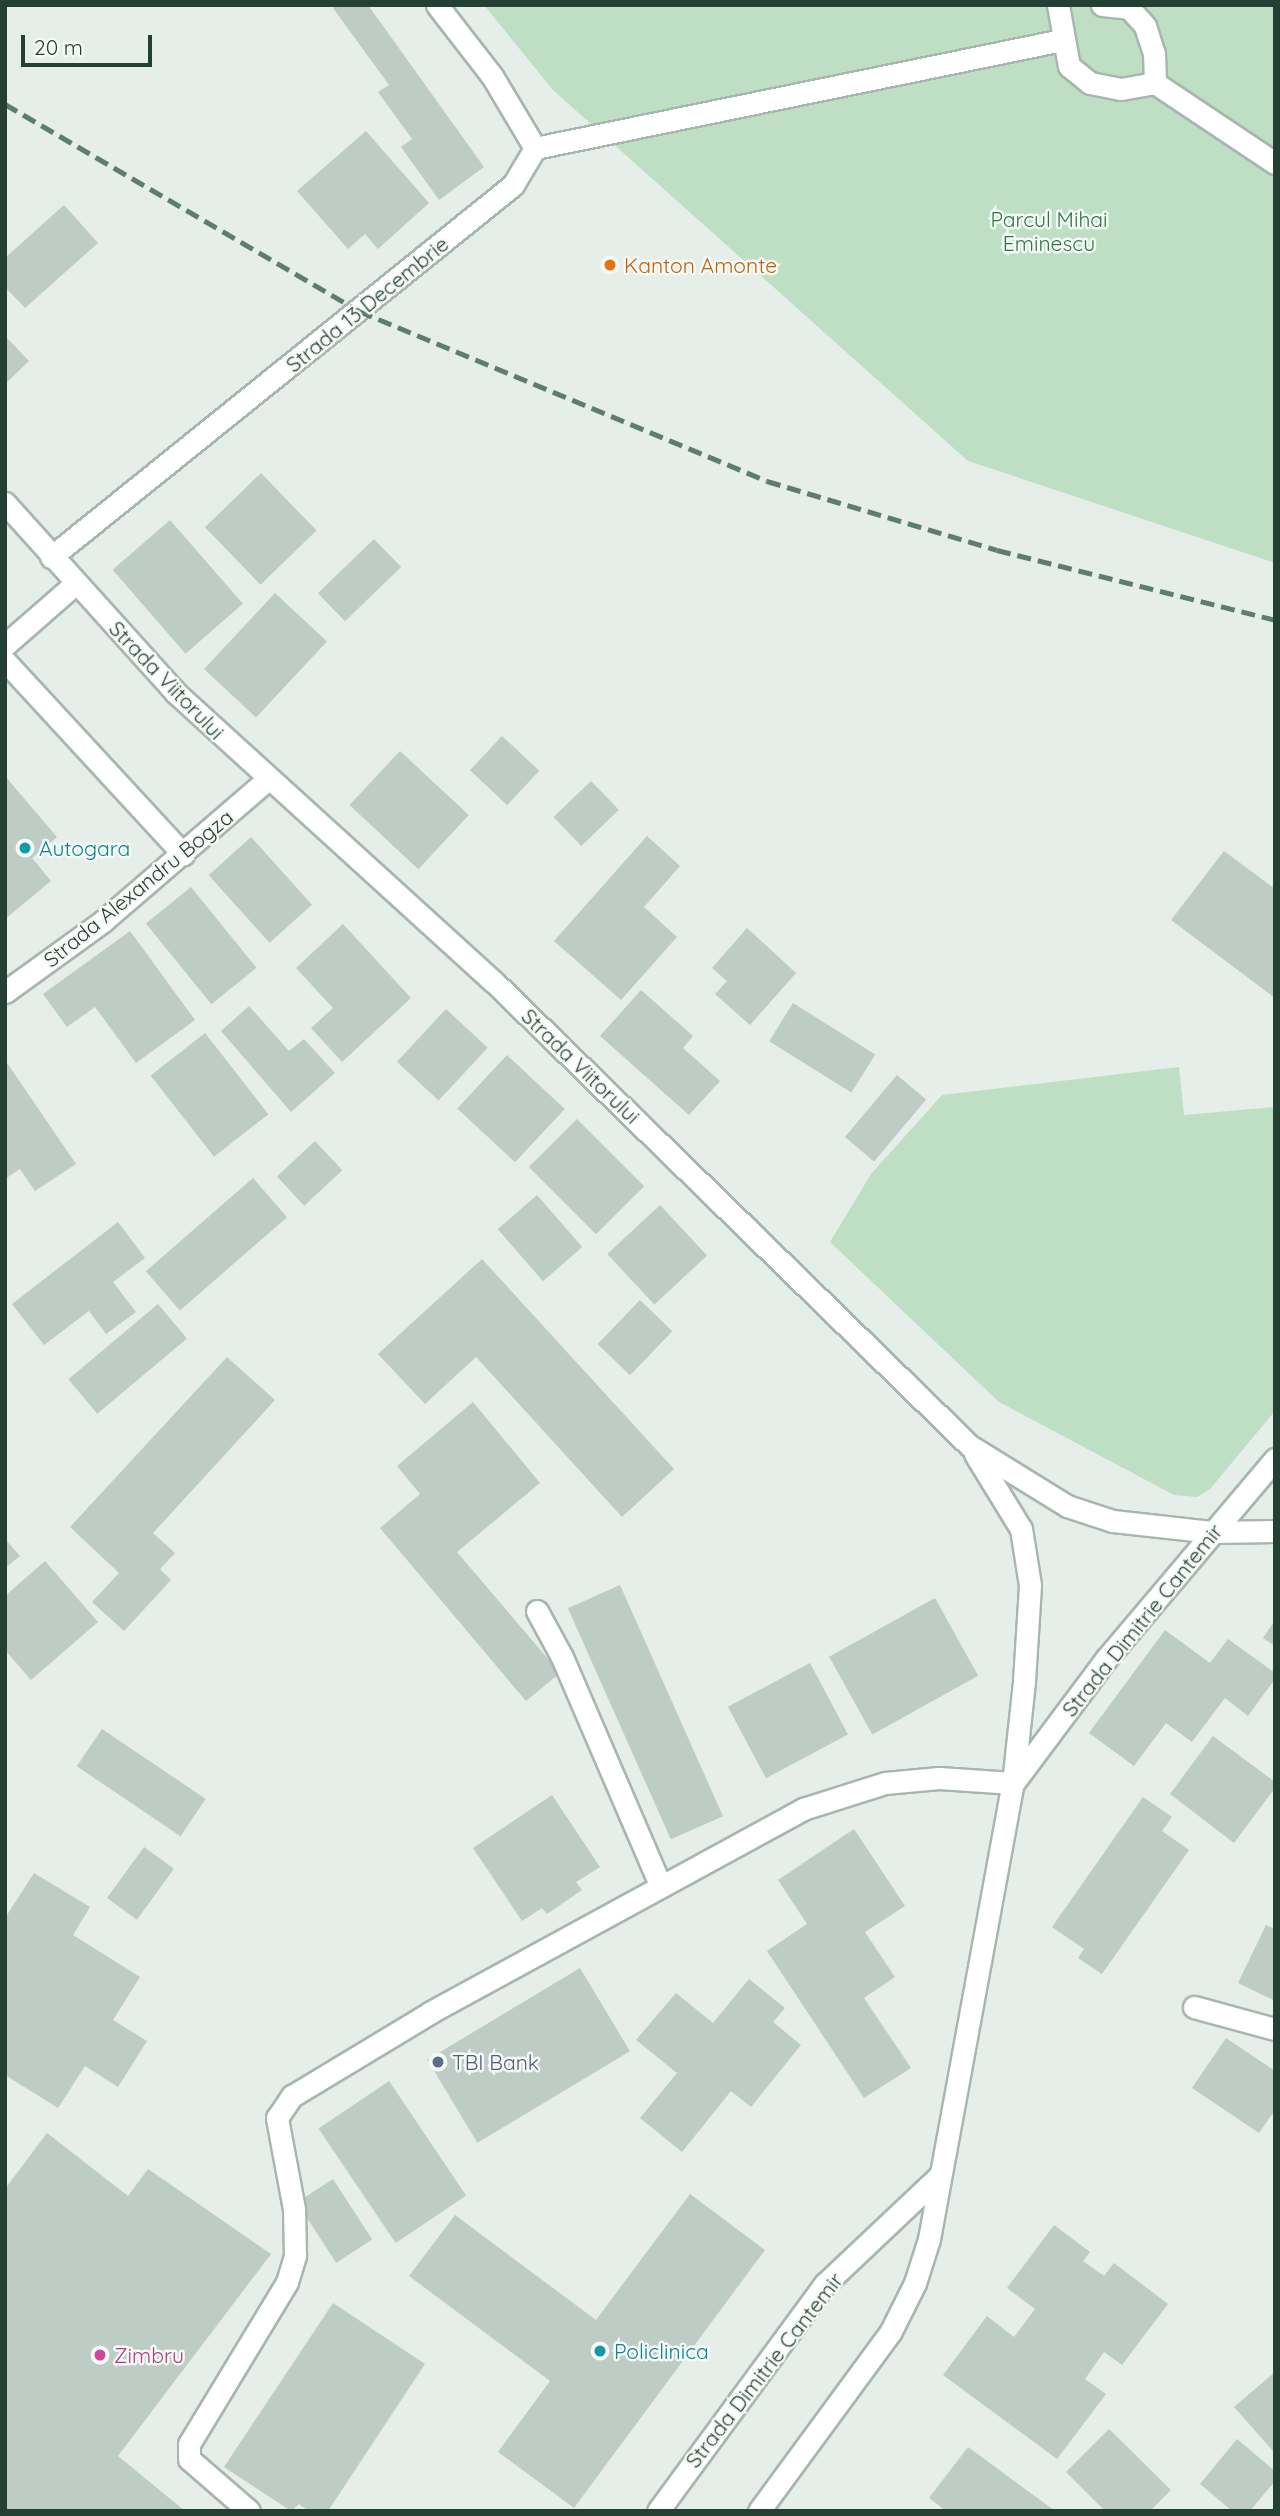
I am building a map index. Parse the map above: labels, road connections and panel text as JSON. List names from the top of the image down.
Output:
{
  "streets": {
    "street": [
      "Strada 13 Decembrie",
      "Strada Viitorului",
      "Strada Alexandru Bogza",
      "Strada Dimitrie Cantemir"
    ]
  },
  "crossings": [
    ["Strada 13 Decembrie", "Strada Viitorului"],
    ["Strada Viitorului", "Strada Alexandru Bogza"],
    ["Strada Viitorului", "Strada Dimitrie Cantemir"]
  ],
  "parks": ["Parcul Mihai Eminescu"],
  "places": [
    "Kanton Amonte",
    "Autogara",
    "TBI Bank",
    "Policlinica",
    "Zimbru"
  ],
  "scale_bar": "20 m"
}
